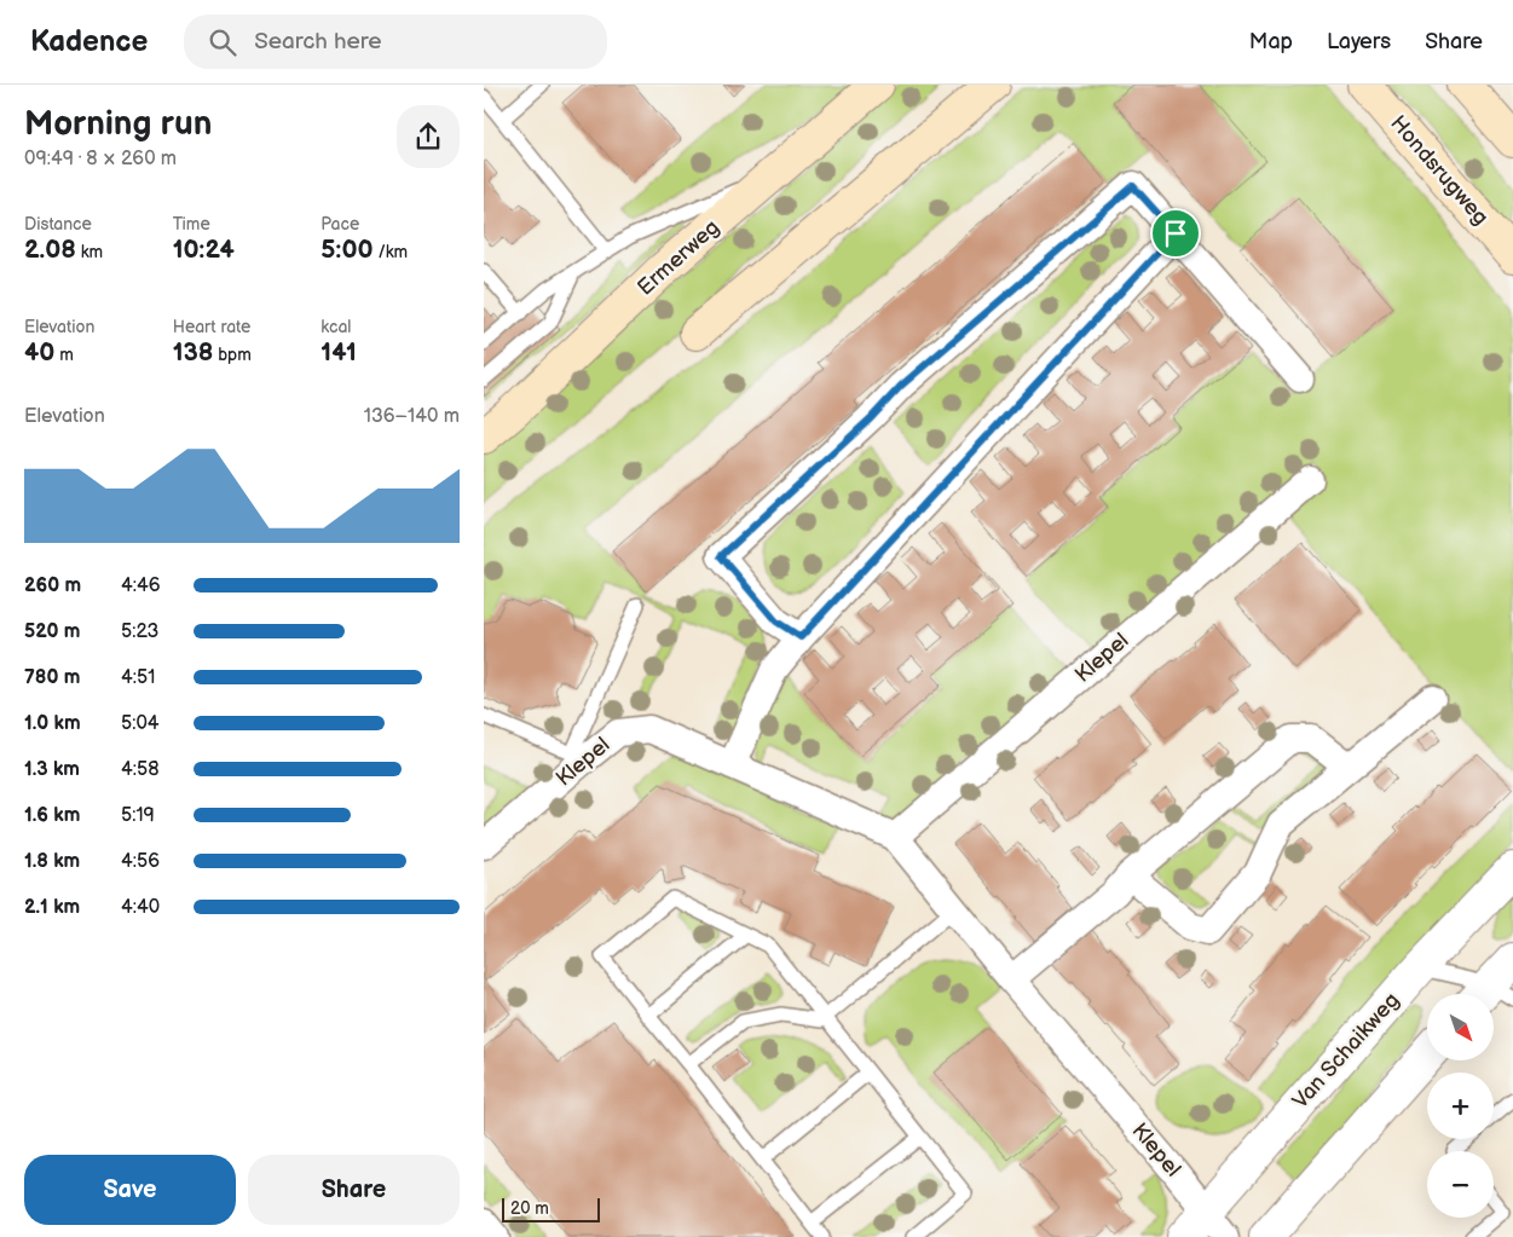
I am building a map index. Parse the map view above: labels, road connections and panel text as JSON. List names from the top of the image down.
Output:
{
  "streets": {
    "main road": ["Hondsrugweg", "Ermerweg"],
    "street": ["Klepel", "Van Schaikweg"]
  },
  "crossings": [
    ["Klepel", "Van Schaikweg"]
  ],
  "scale_bar": "20 m",
  "north": "bottom right",
  "page": {
    "header": "Kadence",
    "search": "Search here",
    "nav": ["Map", "Layers", "Share"],
    "heading": ["Morning run", "09:49 · 8 × 260 m"],
    "stats": [
      ["Distance", "2.08 km"],
      ["Time", "10:24"],
      ["Pace", "5:00 /km"],
      ["Elevation", "40 m"],
      ["Heart rate", "138 bpm"],
      ["kcal", "141"]
    ],
    "chart": ["Elevation", "136–140 m"],
    "list": [
      {
        "name": "260 m",
        "note": "4:46"
      },
      {
        "name": "520 m",
        "note": "5:23"
      },
      {
        "name": "780 m",
        "note": "4:51"
      },
      {
        "name": "1.0 km",
        "note": "5:04"
      },
      {
        "name": "1.3 km",
        "note": "4:58"
      },
      {
        "name": "1.6 km",
        "note": "5:19"
      },
      {
        "name": "1.8 km",
        "note": "4:56"
      },
      {
        "name": "2.1 km",
        "note": "4:40"
      }
    ],
    "map_buttons": ["+", "−"],
    "buttons": ["Save", "Share"],
    "scale": "20 m"
  }
}
